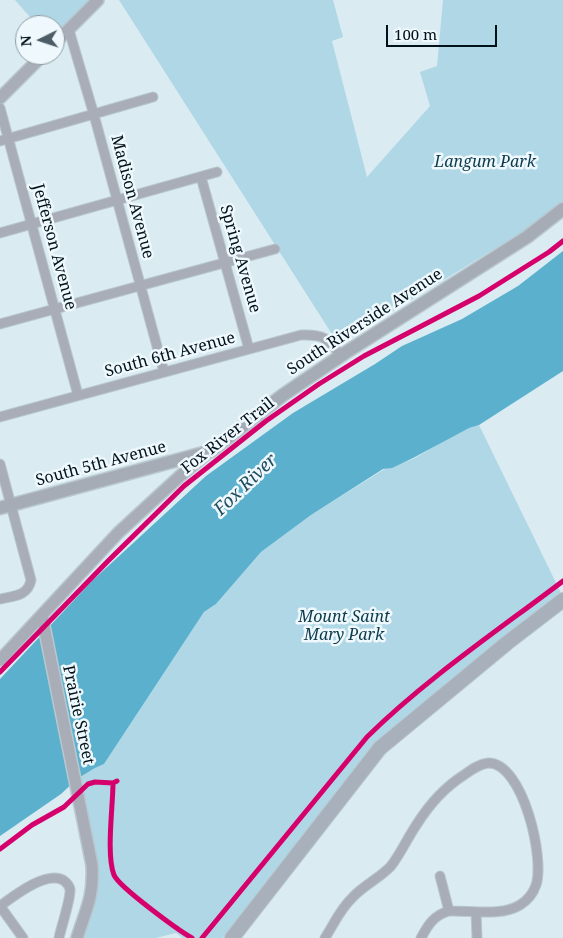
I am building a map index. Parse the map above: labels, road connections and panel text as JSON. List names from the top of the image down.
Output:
{
  "streets": {
    "main road": ["South Riverside Avenue", "South 5th Avenue"],
    "street": [
      "Madison Avenue",
      "Jefferson Avenue",
      "Spring Avenue",
      "South 6th Avenue",
      "Prairie Street"
    ],
    "cycle path": ["Fox River Trail"]
  },
  "crossings": [
    ["Madison Avenue", "South 6th Avenue"],
    ["Jefferson Avenue", "South 6th Avenue"],
    ["Spring Avenue", "South 6th Avenue"],
    ["South Riverside Avenue", "South 6th Avenue"],
    ["South Riverside Avenue", "South 5th Avenue"],
    ["South Riverside Avenue", "Prairie Street"]
  ],
  "water": ["Fox River"],
  "parks": ["Langum Park", "Mount Saint Mary Park"],
  "scale_bar": "100 m",
  "north": "left"
}
